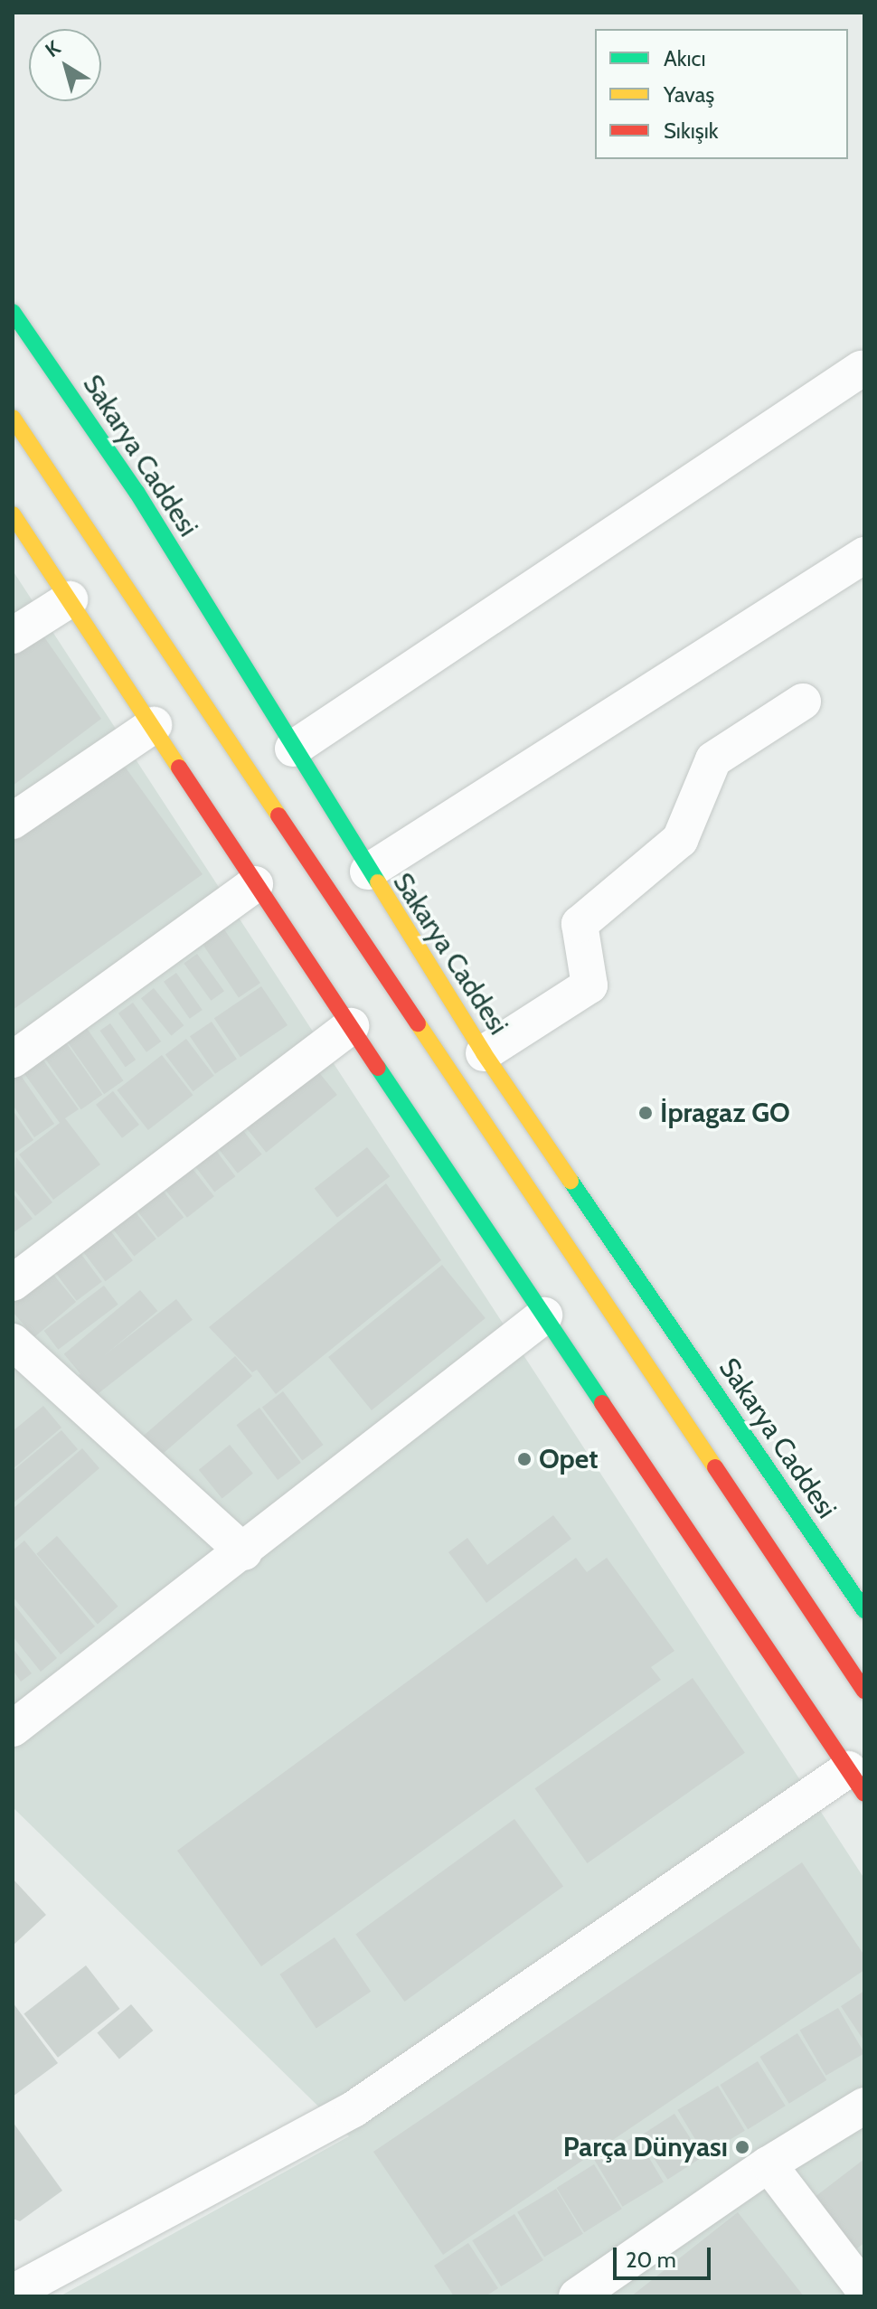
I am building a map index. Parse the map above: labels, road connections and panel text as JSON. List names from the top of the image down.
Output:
{
  "streets": {
    "main road": ["Sakarya Caddesi"]
  },
  "places": ["İpragaz GO", "Opet", "Parça Dünyası"],
  "legend": ["Akıcı", "Yavaş", "Sıkışık"],
  "scale_bar": "20 m",
  "north": "top left"
}
